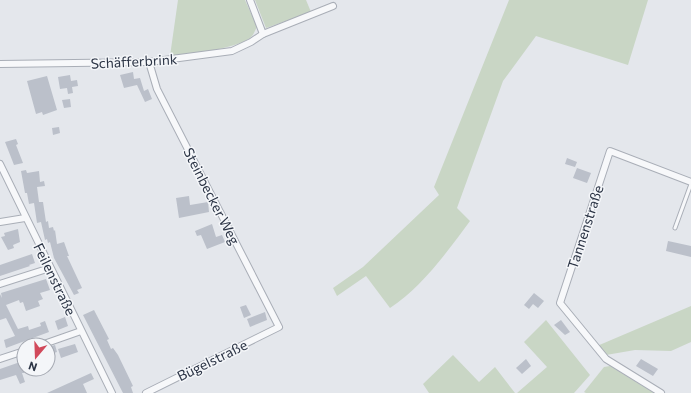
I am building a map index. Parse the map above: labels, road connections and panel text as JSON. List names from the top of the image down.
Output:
{
  "streets": {
    "street": [
      "Schäfferbrink",
      "Steinbecker Weg",
      "Tannenstraße",
      "Feilenstraße",
      "Bügelstraße"
    ]
  },
  "crossings": [
    ["Schäfferbrink", "Steinbecker Weg"],
    ["Steinbecker Weg", "Bügelstraße"]
  ],
  "north": "bottom"
}
